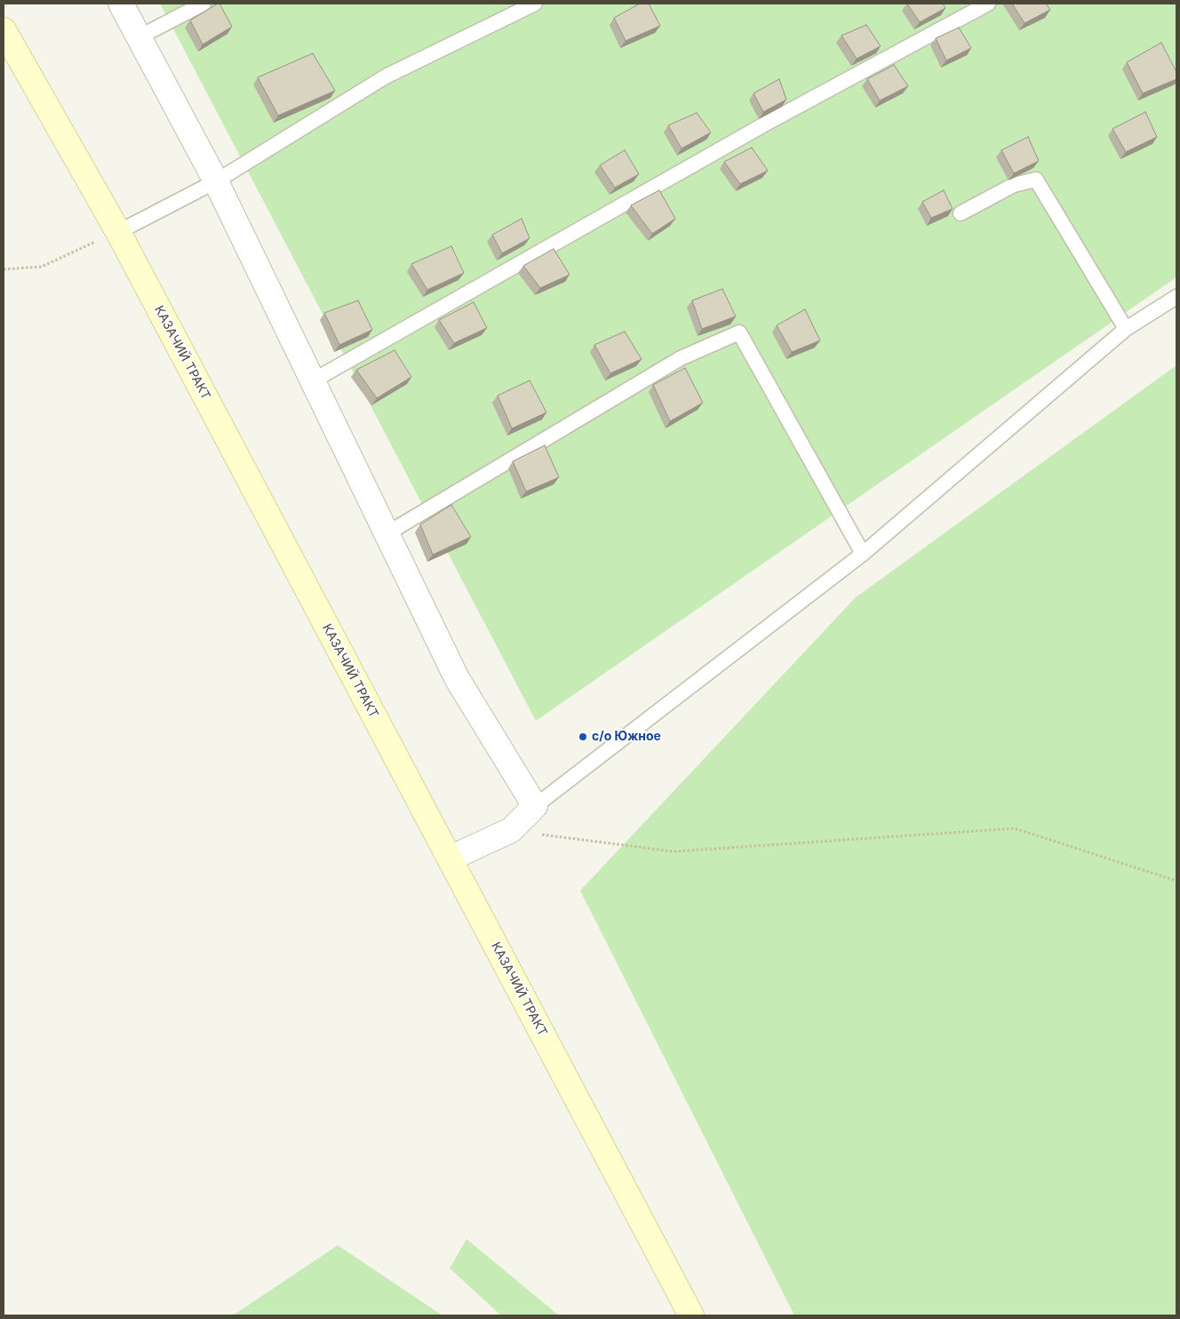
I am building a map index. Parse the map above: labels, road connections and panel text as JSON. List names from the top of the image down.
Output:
{
  "streets": {
    "main road": ["КАЗАЧИЙ ТРАКТ"]
  },
  "places": ["с/о Южное"]
}
